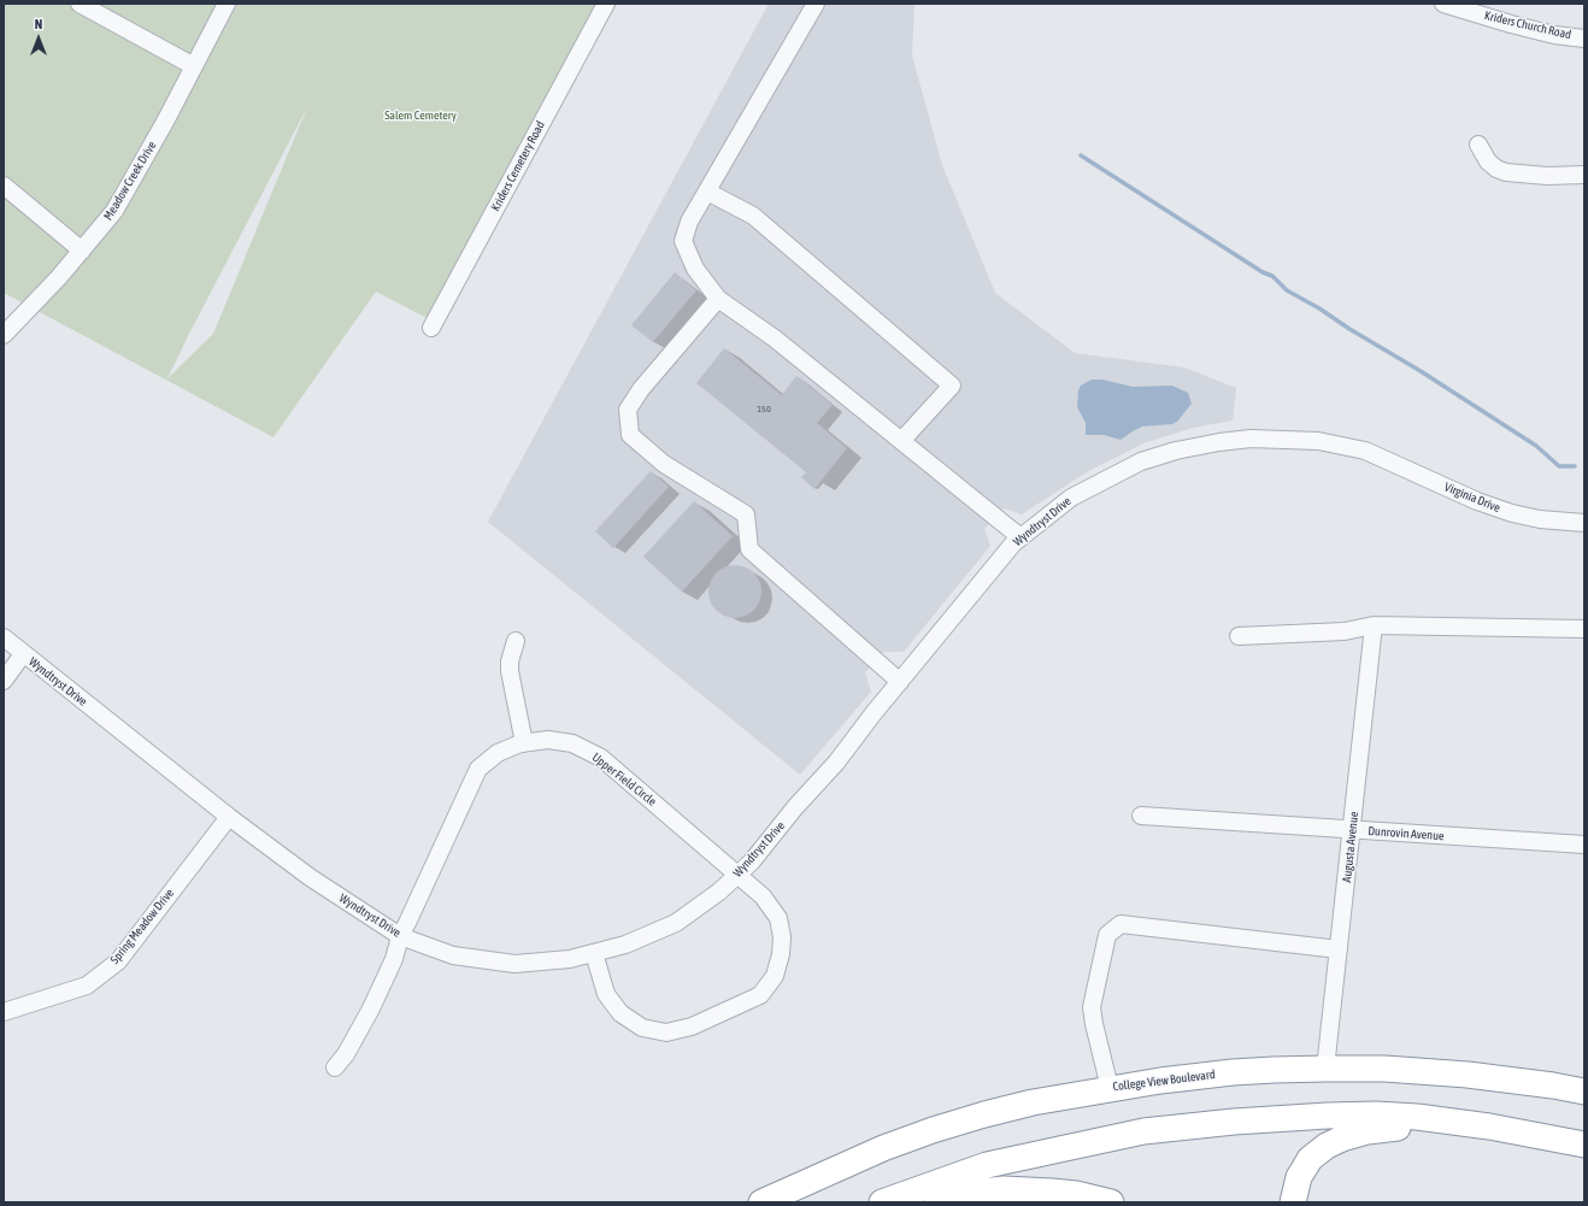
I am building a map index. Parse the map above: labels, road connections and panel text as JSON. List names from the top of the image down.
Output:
{
  "streets": {
    "highway": ["College View Boulevard"],
    "street": [
      "Kriders Church Road",
      "Kriders Cemetery Road",
      "Meadow Creek Drive",
      "Virginia Drive",
      "Wyndtryst Drive",
      "Upper Field Circle",
      "Dunrovin Avenue",
      "Augusta Avenue",
      "Spring Meadow Drive"
    ]
  },
  "crossings": [
    ["Virginia Drive", "Wyndtryst Drive"],
    ["Wyndtryst Drive", "Upper Field Circle"],
    ["Wyndtryst Drive", "Spring Meadow Drive"],
    ["Dunrovin Avenue", "Augusta Avenue"],
    ["Augusta Avenue", "College View Boulevard"]
  ],
  "parks": ["Salem Cemetery"],
  "house_numbers": ["150"],
  "north": "top"
}
